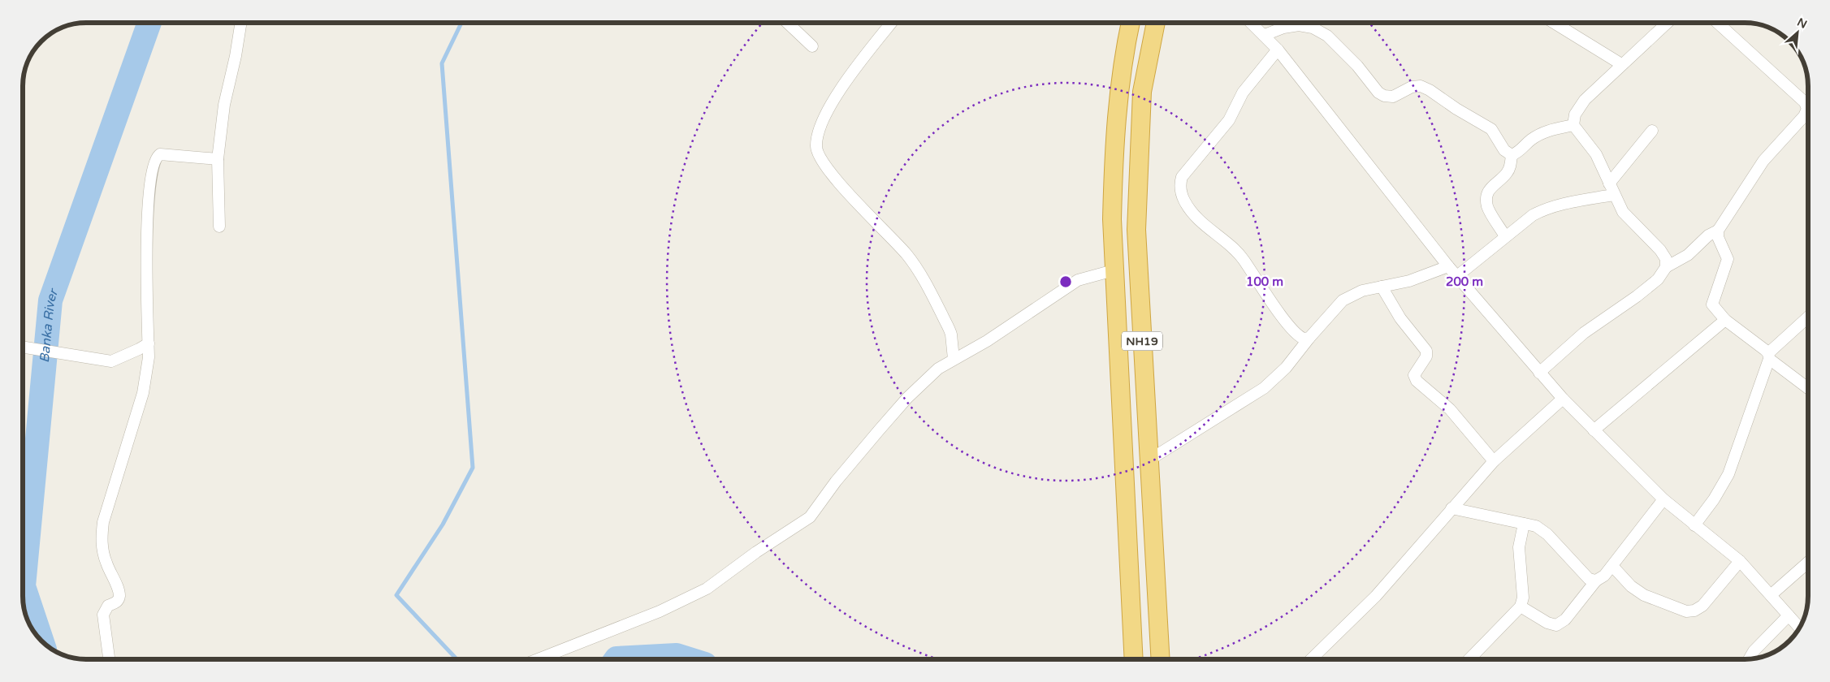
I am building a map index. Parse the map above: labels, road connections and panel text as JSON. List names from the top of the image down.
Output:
{
  "streets": {
    "highway": ["NH19"]
  },
  "water": ["Banka River"],
  "north": "top right",
  "rings": ["100 m", "200 m"]
}
